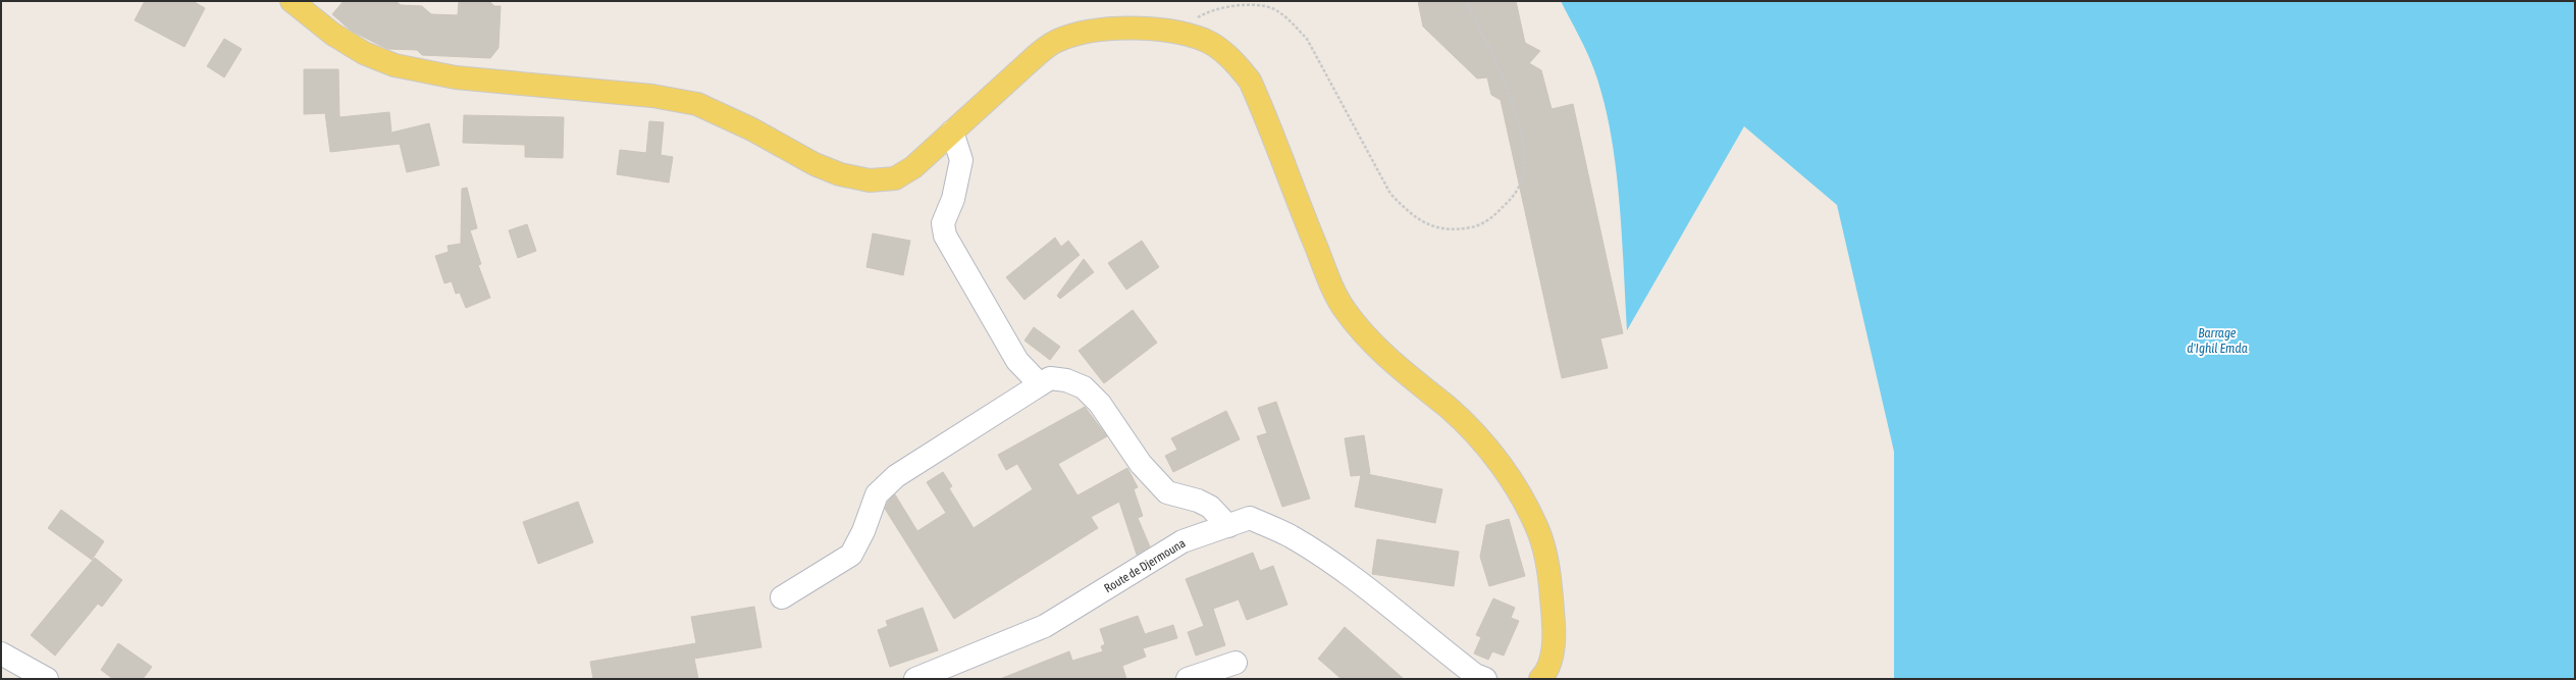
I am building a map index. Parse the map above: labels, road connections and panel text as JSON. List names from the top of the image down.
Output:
{
  "streets": {
    "street": ["Route de Djermouna"]
  },
  "water": ["Barrage d'Ighil Emda"]
}
